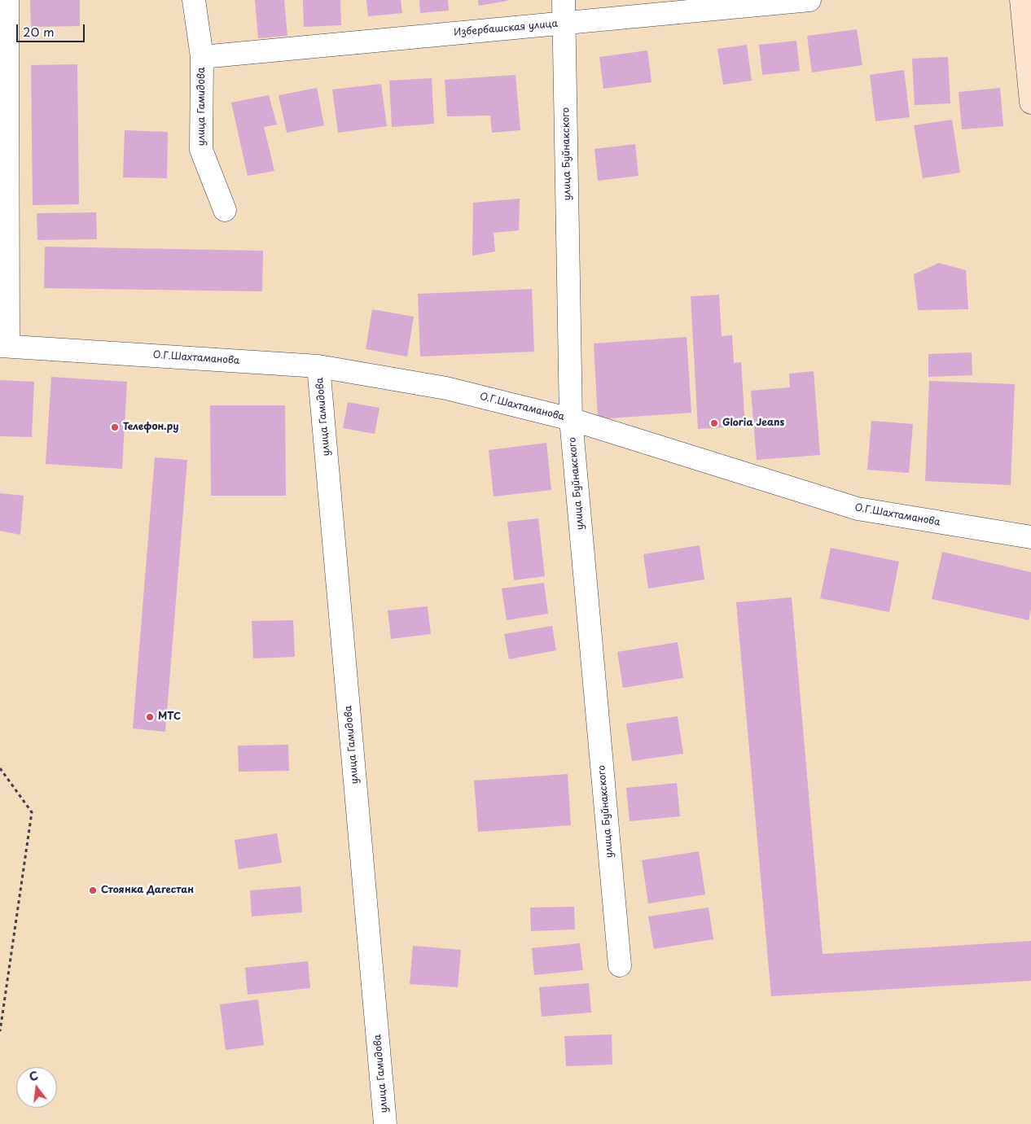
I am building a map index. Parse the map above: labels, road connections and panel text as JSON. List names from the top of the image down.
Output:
{
  "streets": {
    "street": [
      "Избербашская улица",
      "улица Гамидова",
      "улица Буйнакского",
      "О.Г.Шахтаманова"
    ]
  },
  "crossings": [
    ["Избербашская улица", "улица Гамидова"],
    ["Избербашская улица", "улица Буйнакского"],
    ["улица Гамидова", "О.Г.Шахтаманова"],
    ["улица Буйнакского", "О.Г.Шахтаманова"]
  ],
  "places": [
    "Gloria Jeans",
    "Телефон.ру",
    "МТС",
    "Стоянка Дагестан"
  ],
  "scale_bar": "20 m",
  "north": "top"
}
